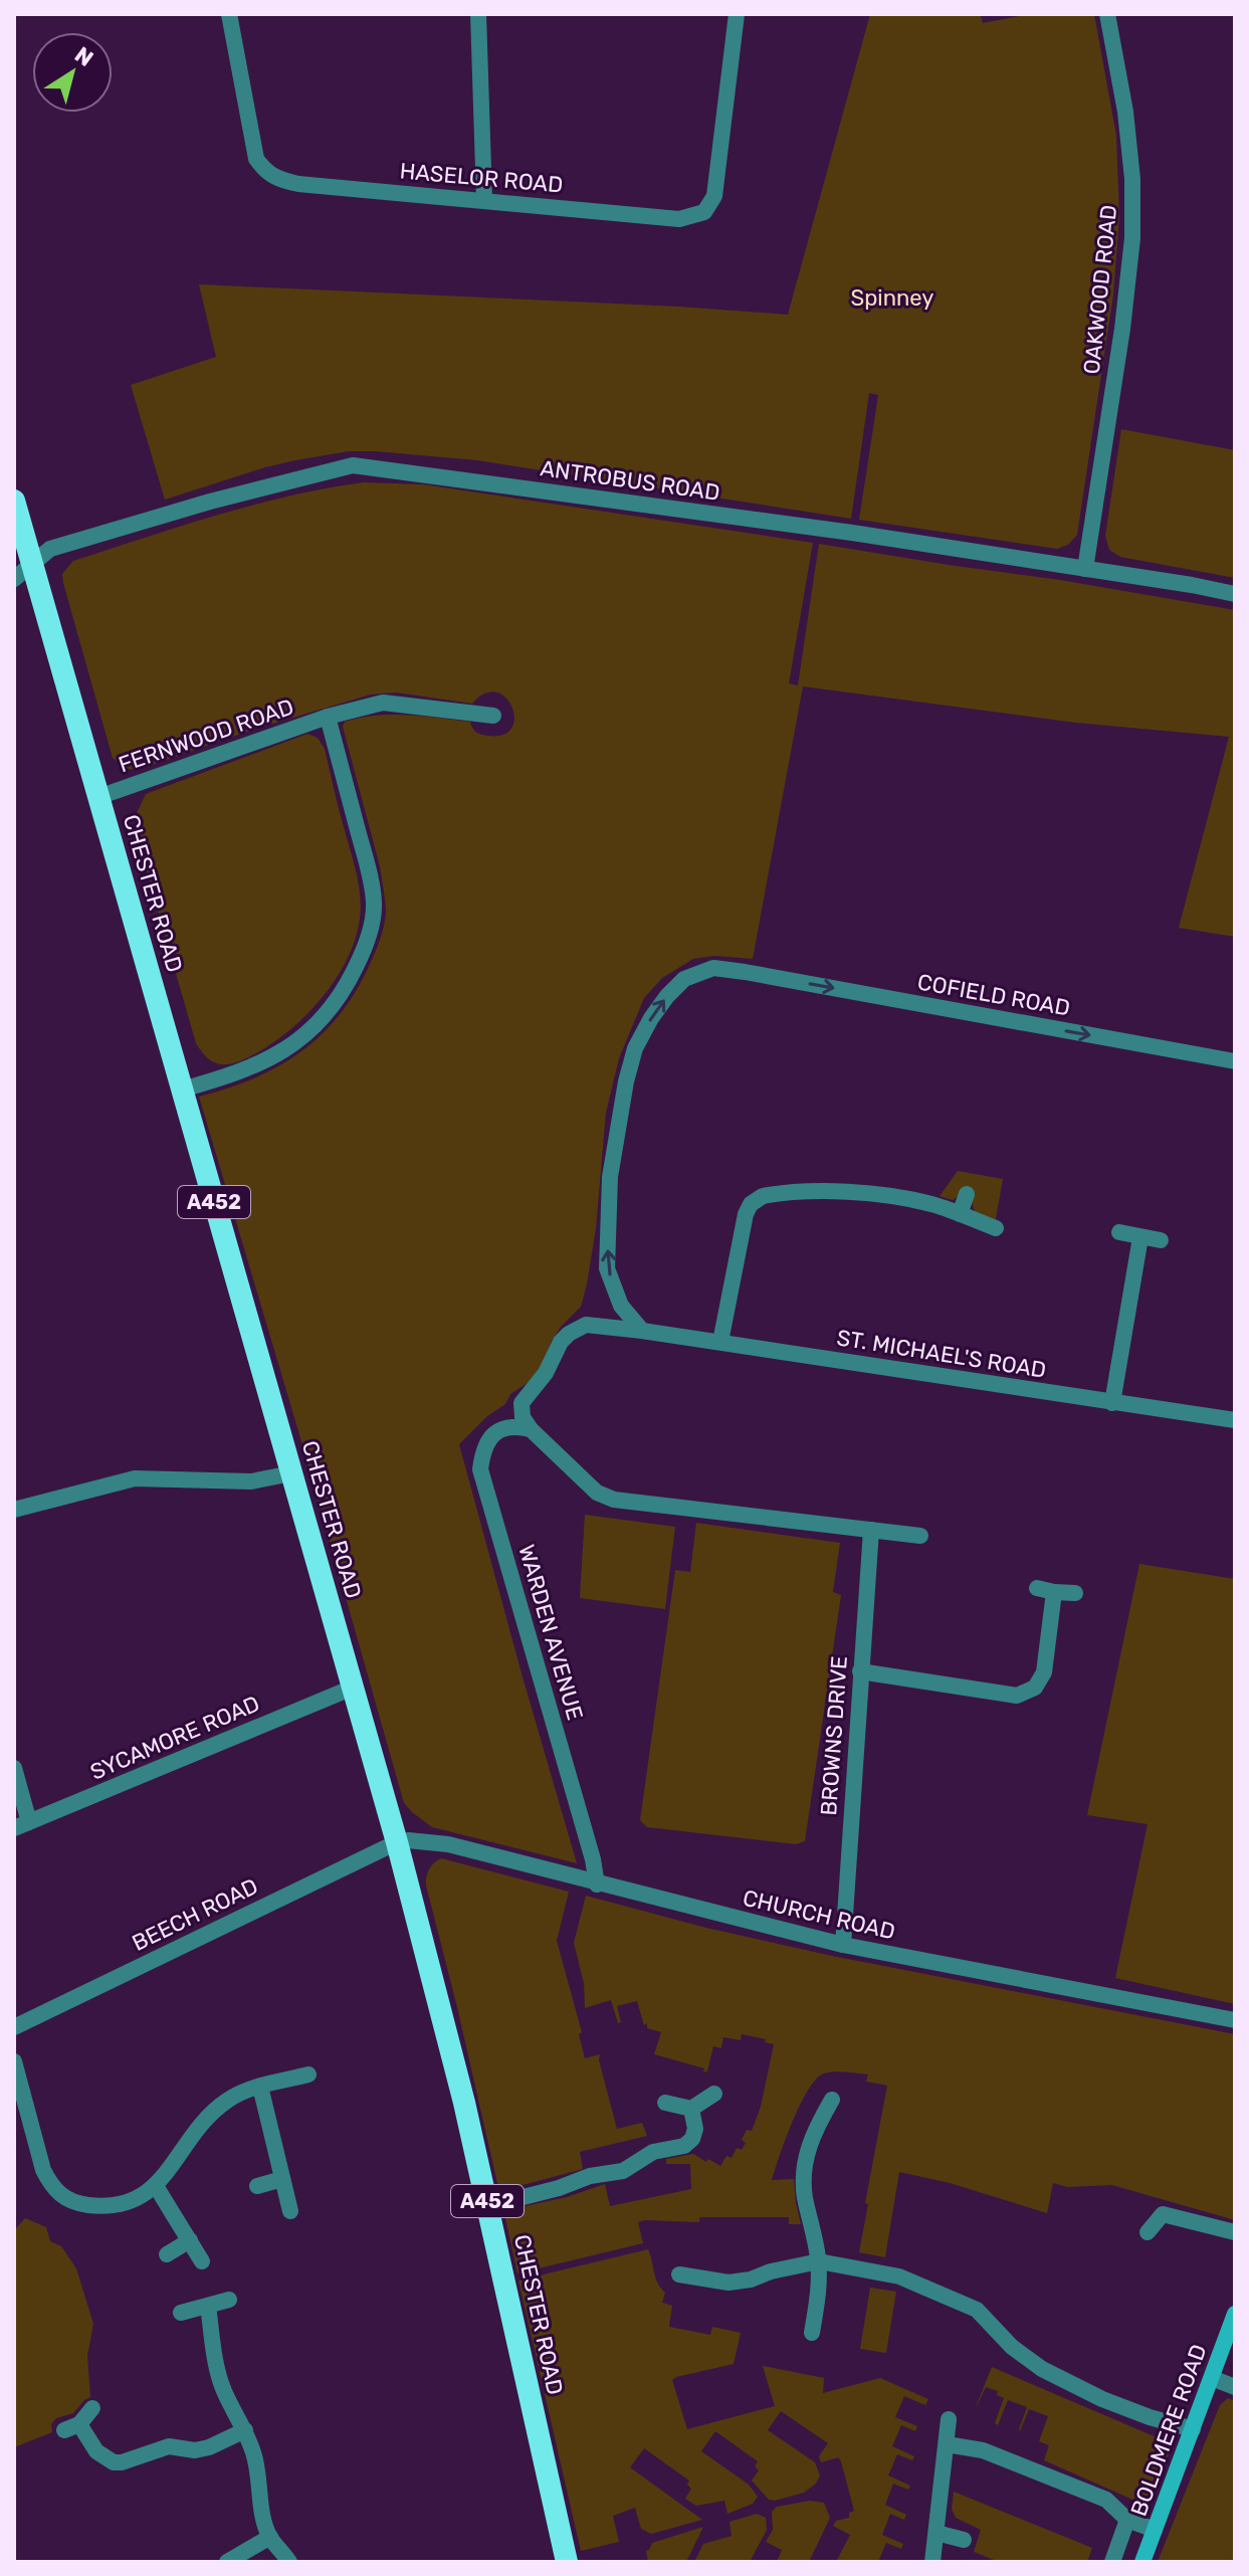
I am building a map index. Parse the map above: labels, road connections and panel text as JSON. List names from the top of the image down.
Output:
{
  "streets": {
    "highway": ["CHESTER ROAD", "A452"],
    "main road": ["BOLDMERE ROAD"],
    "street": [
      "HASELOR ROAD",
      "OAKWOOD ROAD",
      "ANTROBUS ROAD",
      "FERNWOOD ROAD",
      "COFIELD ROAD",
      "ST. MICHAEL'S ROAD",
      "WARDEN AVENUE",
      "BROWNS DRIVE",
      "SYCAMORE ROAD",
      "BEECH ROAD",
      "CHURCH ROAD"
    ]
  },
  "crossings": [
    ["OAKWOOD ROAD", "ANTROBUS ROAD"],
    ["ANTROBUS ROAD", "CHESTER ROAD"],
    ["FERNWOOD ROAD", "CHESTER ROAD"],
    ["CHESTER ROAD", "SYCAMORE ROAD"],
    ["CHESTER ROAD", "BEECH ROAD"],
    ["CHESTER ROAD", "CHURCH ROAD"],
    ["COFIELD ROAD", "ST. MICHAEL'S ROAD"],
    ["ST. MICHAEL'S ROAD", "WARDEN AVENUE"],
    ["WARDEN AVENUE", "CHURCH ROAD"],
    ["BROWNS DRIVE", "CHURCH ROAD"],
    ["BEECH ROAD", "CHURCH ROAD"]
  ],
  "parks": ["Spinney"],
  "north": "top right"
}
